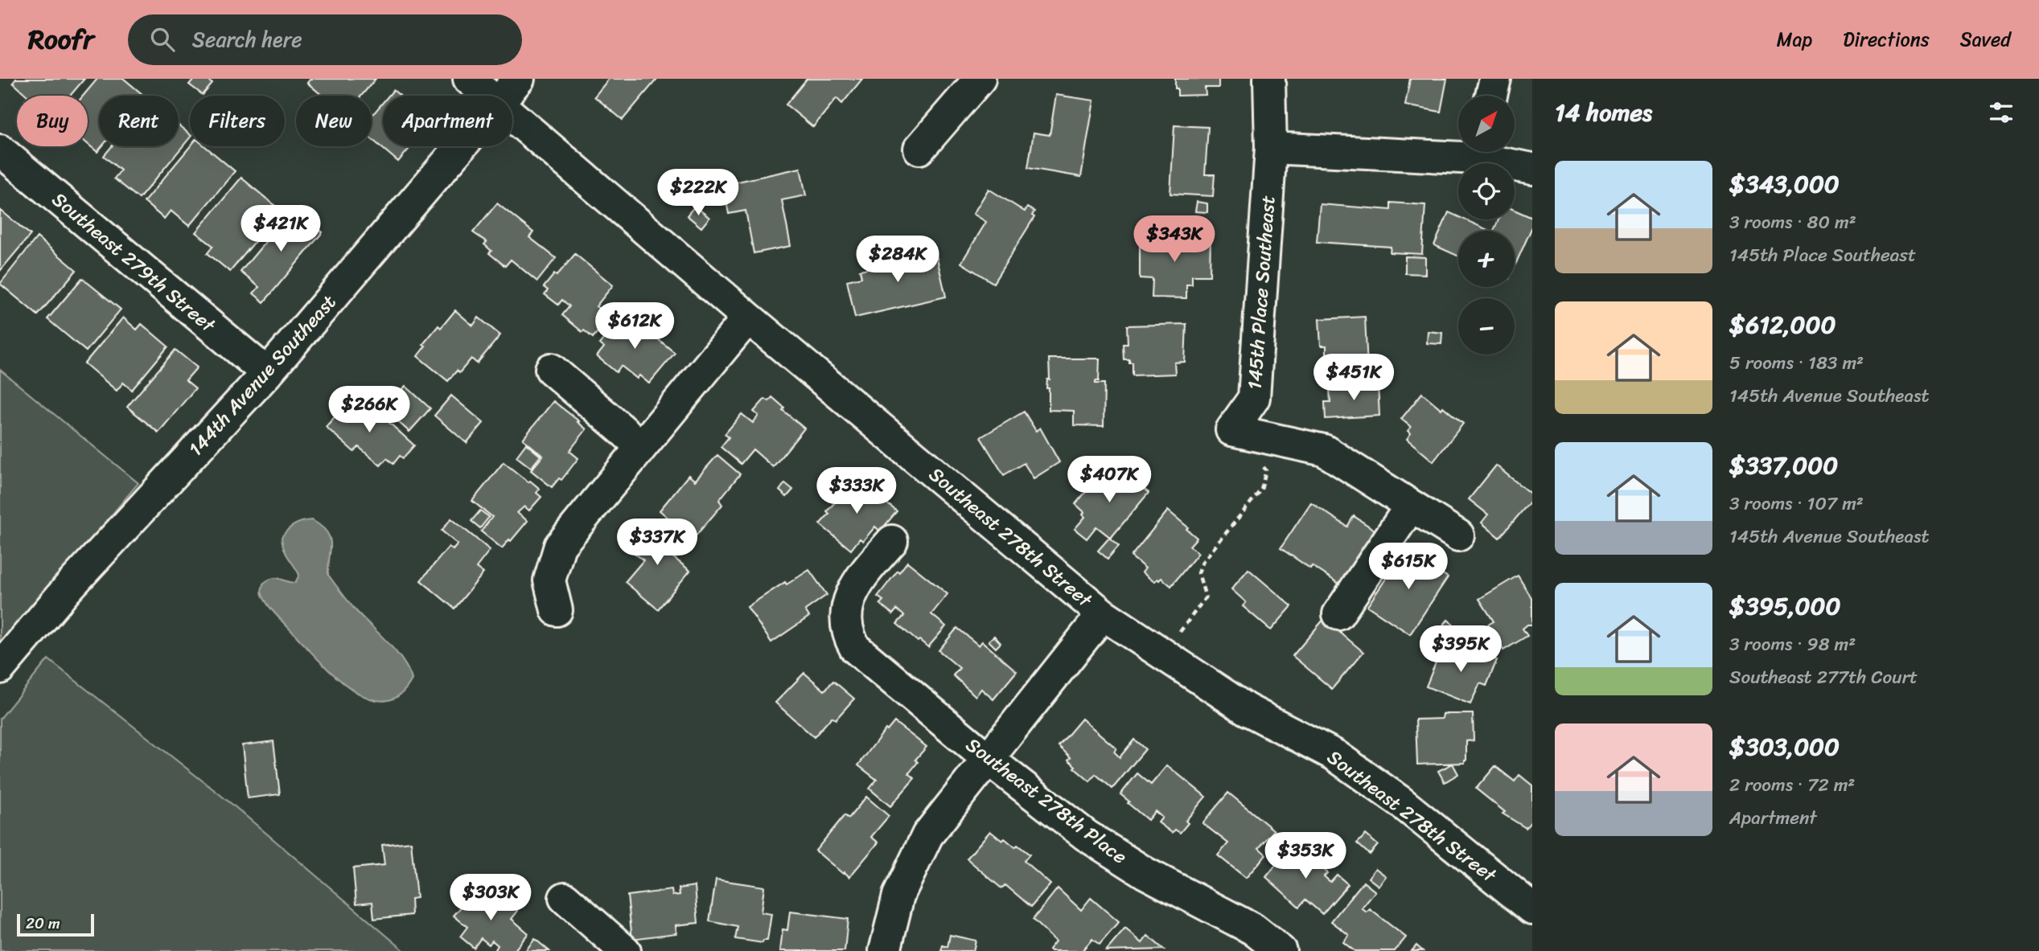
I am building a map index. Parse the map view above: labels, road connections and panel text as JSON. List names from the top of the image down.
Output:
{
  "streets": {
    "street": [
      "Southeast 279th Street",
      "145th Place Southeast",
      "144th Avenue Southeast",
      "Southeast 278th Street",
      "Southeast 278th Place"
    ]
  },
  "crossings": [
    ["Southeast 279th Street", "144th Avenue Southeast"]
  ],
  "scale_bar": "20 m",
  "north": "top right",
  "page": {
    "header": "Roofr",
    "search": "Search here",
    "nav": ["Map", "Directions", "Saved"],
    "heading": "14 homes",
    "map_buttons": ["+", "−"],
    "chip": [
      "Buy",
      "Rent",
      "Filters",
      "New",
      "Apartment"
    ],
    "list": [
      {
        "name": "$343,000",
        "note": "3 rooms · 80 m² · 145th Place Southeast"
      },
      {
        "name": "$612,000",
        "note": "5 rooms · 183 m² · 145th Avenue Southeast"
      },
      {
        "name": "$337,000",
        "note": "3 rooms · 107 m² · 145th Avenue Southeast"
      },
      {
        "name": "$395,000",
        "note": "3 rooms · 98 m² · Southeast 277th Court"
      },
      {
        "name": "$303,000",
        "note": "2 rooms · 72 m² · Apartment"
      }
    ],
    "price": [
      "$222K",
      "$421K",
      "$343K",
      "$284K",
      "$612K",
      "$451K",
      "$266K",
      "$407K",
      "$333K",
      "$337K",
      "$615K",
      "$395K",
      "$353K",
      "$303K"
    ],
    "scale": "20 m"
  }
}
